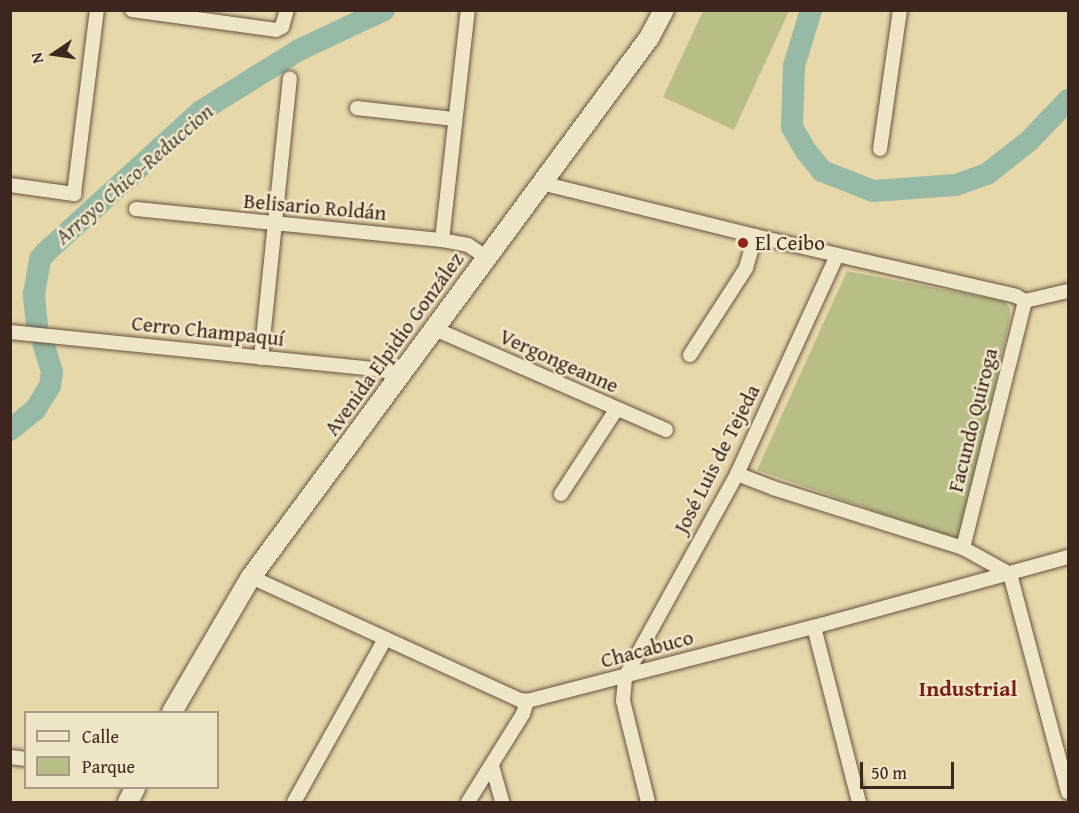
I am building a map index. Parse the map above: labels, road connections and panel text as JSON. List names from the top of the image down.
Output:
{
  "streets": {
    "main road": ["Avenida Elpidio González"],
    "street": [
      "Belisario Roldán",
      "Cerro Champaquí",
      "Vergongeanne",
      "Facundo Quiroga",
      "José Luis de Tejeda",
      "Chacabuco"
    ]
  },
  "crossings": [
    ["Belisario Roldán", "Avenida Elpidio González"],
    ["Cerro Champaquí", "Avenida Elpidio González"],
    ["Avenida Elpidio González", "Vergongeanne"],
    ["José Luis de Tejeda", "Chacabuco"]
  ],
  "districts": ["Industrial"],
  "water": ["Arroyo Chico-Reduccion"],
  "places": ["El Ceibo"],
  "legend": ["Calle", "Parque"],
  "scale_bar": "50 m",
  "north": "left"
}
